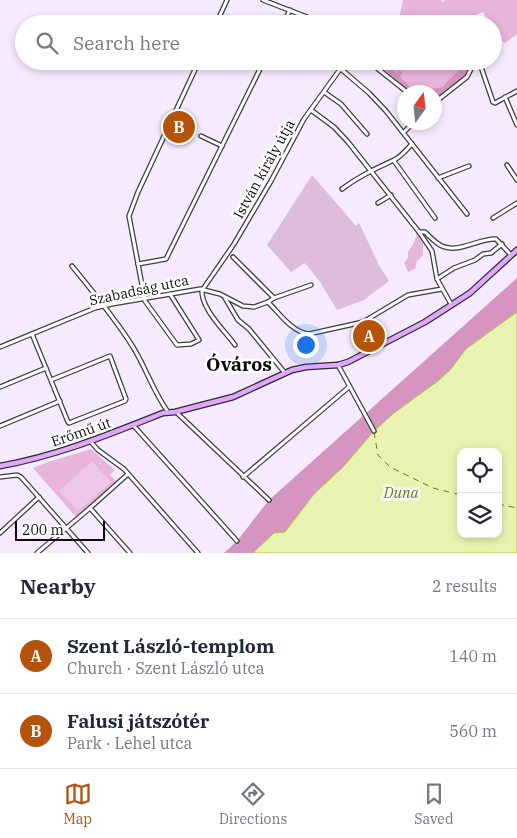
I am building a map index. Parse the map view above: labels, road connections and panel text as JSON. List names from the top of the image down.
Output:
{
  "streets": {
    "street": ["István király útja", "Szabadság utca", "Erőmű út"]
  },
  "crossings": [
    ["István király útja", "Szabadság utca"]
  ],
  "districts": ["Óváros"],
  "water": ["Duna"],
  "scale_bar": "200 m",
  "north": "top",
  "page": {
    "search": "Search here",
    "pins": ["B", "A"],
    "scale": "200 m",
    "heading": ["Nearby", "2 results"],
    "list": [
      {
        "mark": "A",
        "name": "Szent László-templom",
        "note": "Church · Szent László utca",
        "value": "140 m"
      },
      {
        "mark": "B",
        "name": "Falusi játszótér",
        "note": "Park · Lehel utca",
        "value": "560 m"
      }
    ],
    "nav": ["Map", "Directions", "Saved"]
  }
}
